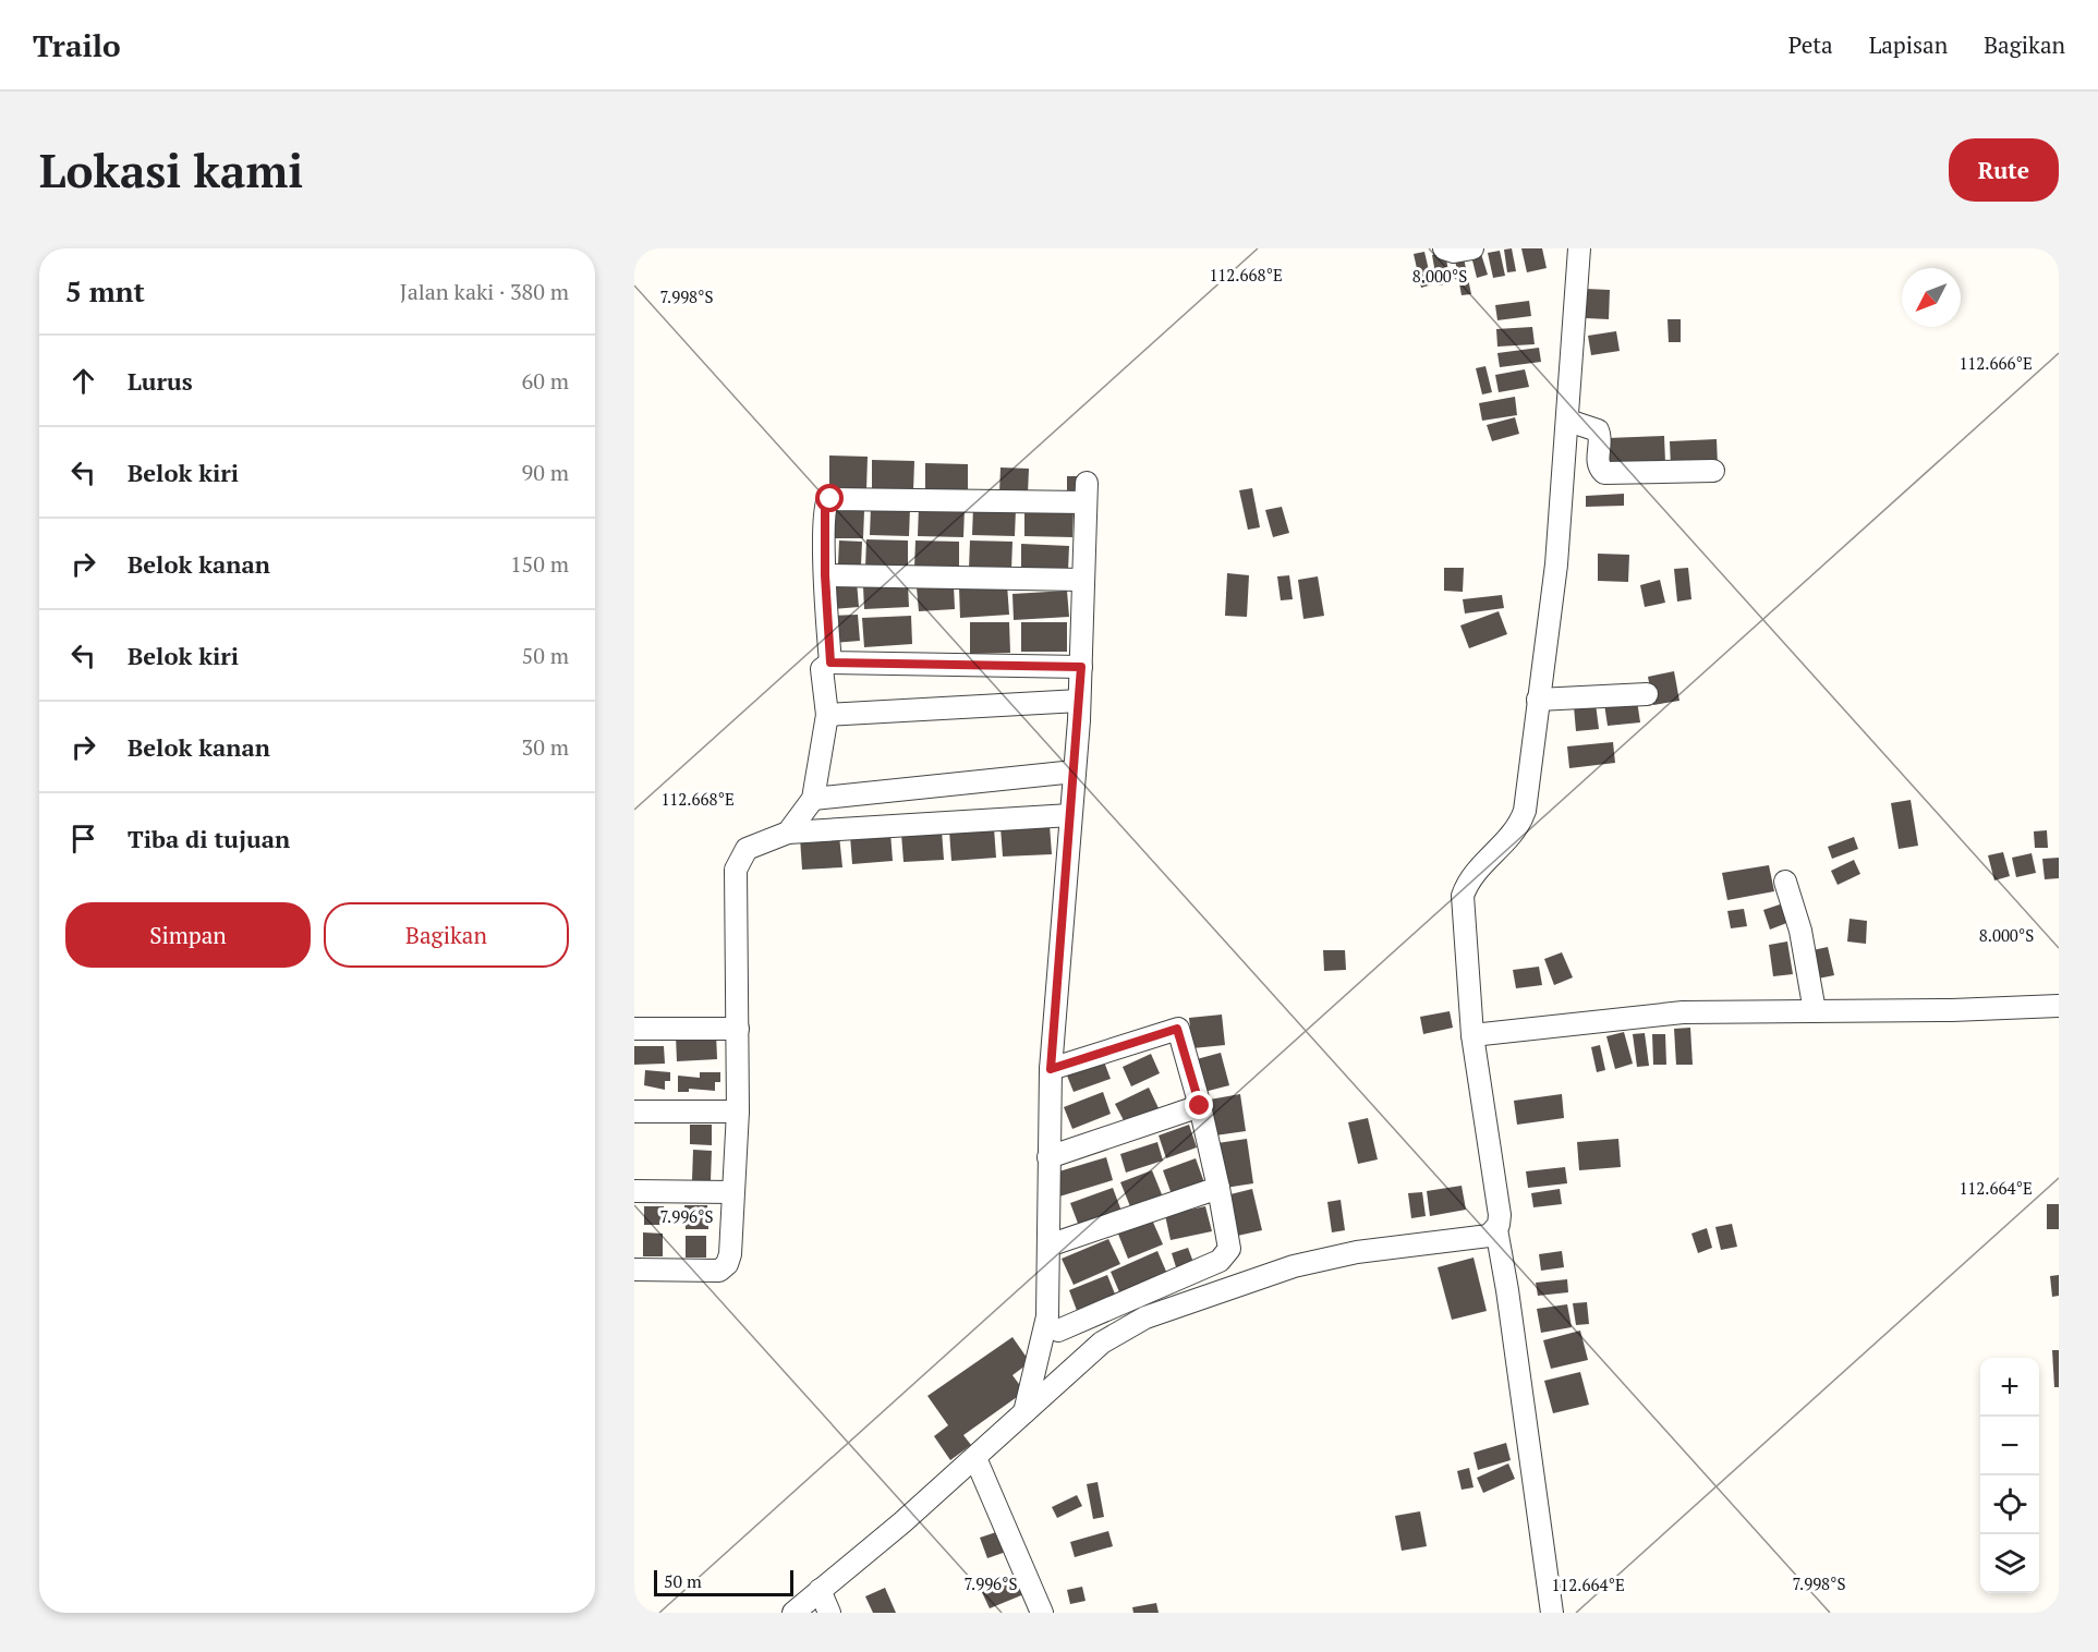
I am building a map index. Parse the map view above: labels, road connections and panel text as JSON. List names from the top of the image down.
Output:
{
  "scale_bar": "50 m",
  "north": "bottom left",
  "page": {
    "header": "Trailo",
    "nav": ["Peta", "Lapisan", "Bagikan"],
    "buttons": [
      "Rute",
      ["Simpan", "Bagikan"]
    ],
    "title": "Lokasi kami",
    "heading": ["5 mnt", "Jalan kaki · 380 m"],
    "list": [
      ["Lurus", "60 m"],
      ["Belok kiri", "90 m"],
      ["Belok kanan", "150 m"],
      ["Belok kiri", "50 m"],
      ["Belok kanan", "30 m"],
      "Tiba di tujuan"
    ],
    "map_buttons": ["+", "−"],
    "scale": "50 m"
  },
  "coordinates": [
    "112.668°E",
    "8.000°S",
    "7.998°S",
    "112.666°E",
    "112.664°E",
    "7.996°S"
  ]
}
